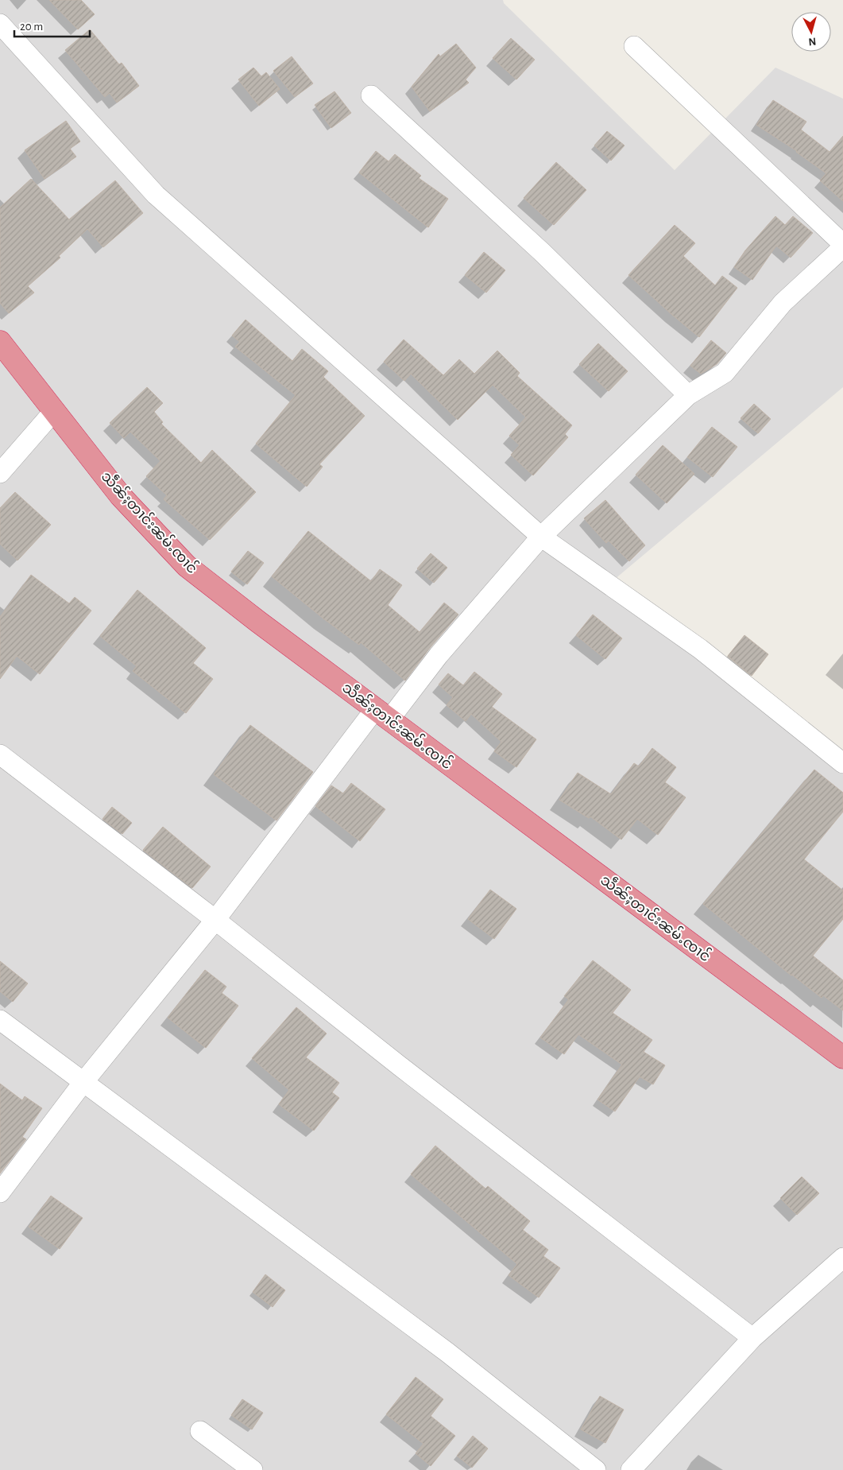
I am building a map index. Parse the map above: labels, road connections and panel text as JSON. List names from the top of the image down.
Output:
{
  "streets": {
    "highway": ["သဵၼ်ႈတၢင်းၼမ်ႉၸၢင်"]
  },
  "scale_bar": "20 m",
  "north": "bottom"
}
